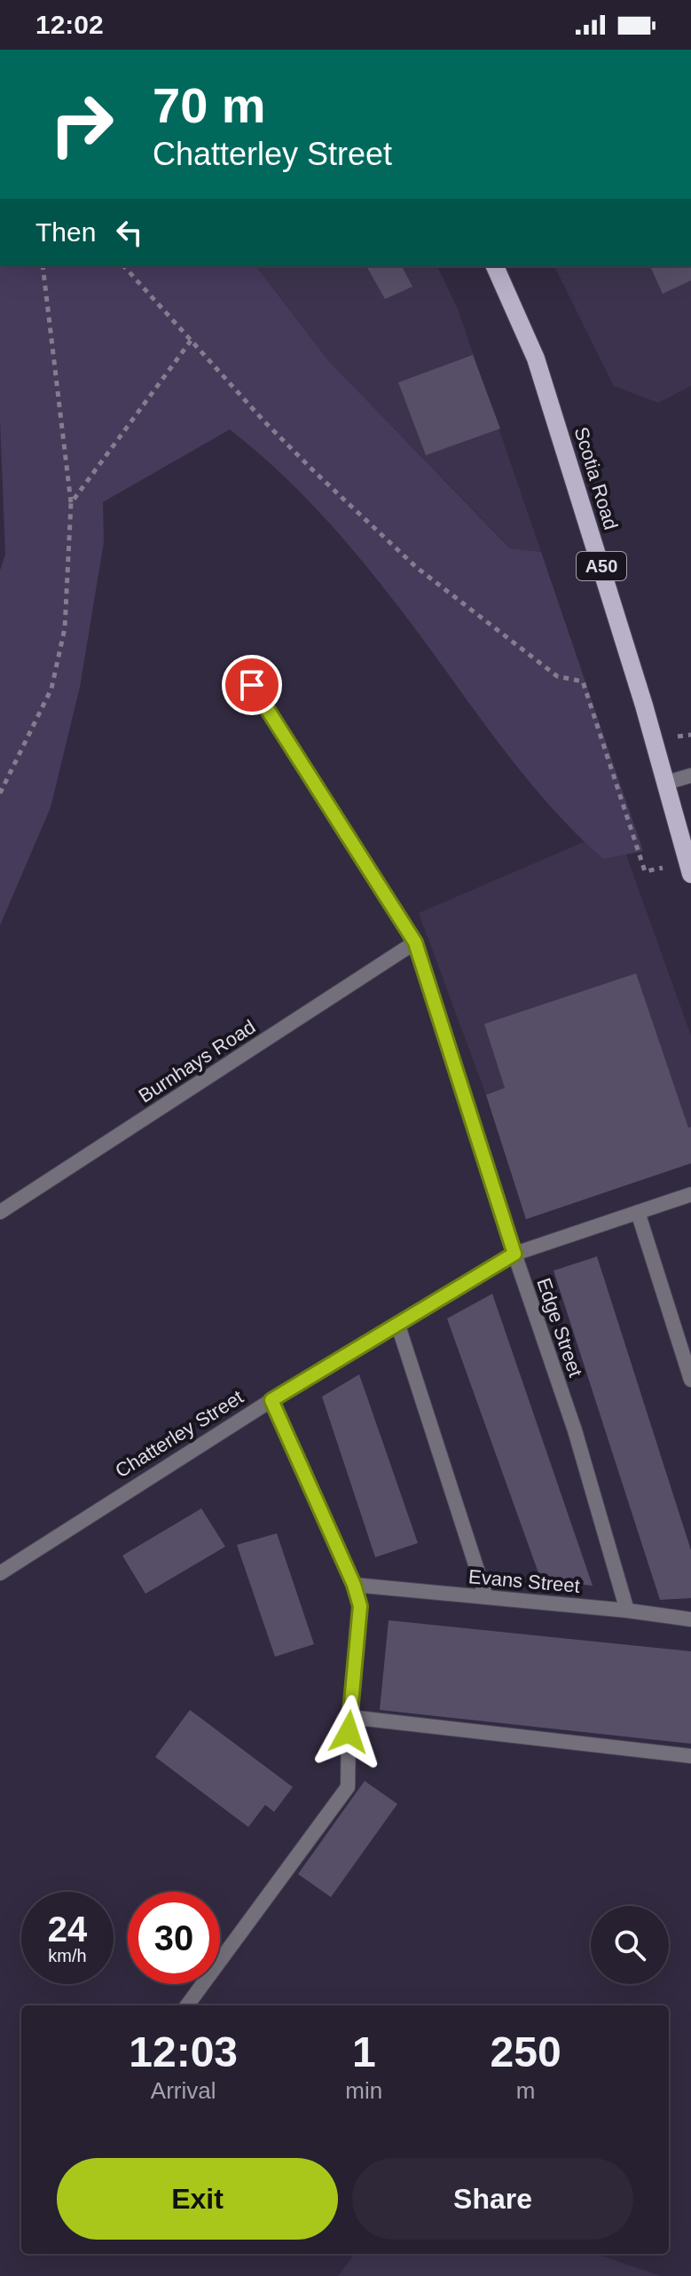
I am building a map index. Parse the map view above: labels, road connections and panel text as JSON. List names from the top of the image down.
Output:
{
  "streets": {
    "main road": ["Scotia Road", "A50"],
    "street": [
      "Burnhays Road",
      "Edge Street",
      "Chatterley Street",
      "Evans Street"
    ]
  },
  "crossings": [
    ["Burnhays Road", "Edge Street"],
    ["Edge Street", "Chatterley Street"],
    ["Edge Street", "Evans Street"]
  ],
  "page": {
    "status": "12:02",
    "turn": ["70 m", "Chatterley Street"],
    "then": "Then",
    "speed": "24 km/h",
    "limit": "30",
    "eta": [
      "12:03",
      "Arrival",
      "1",
      "min",
      "250",
      "m"
    ],
    "buttons": ["Exit", "Share"]
  }
}
